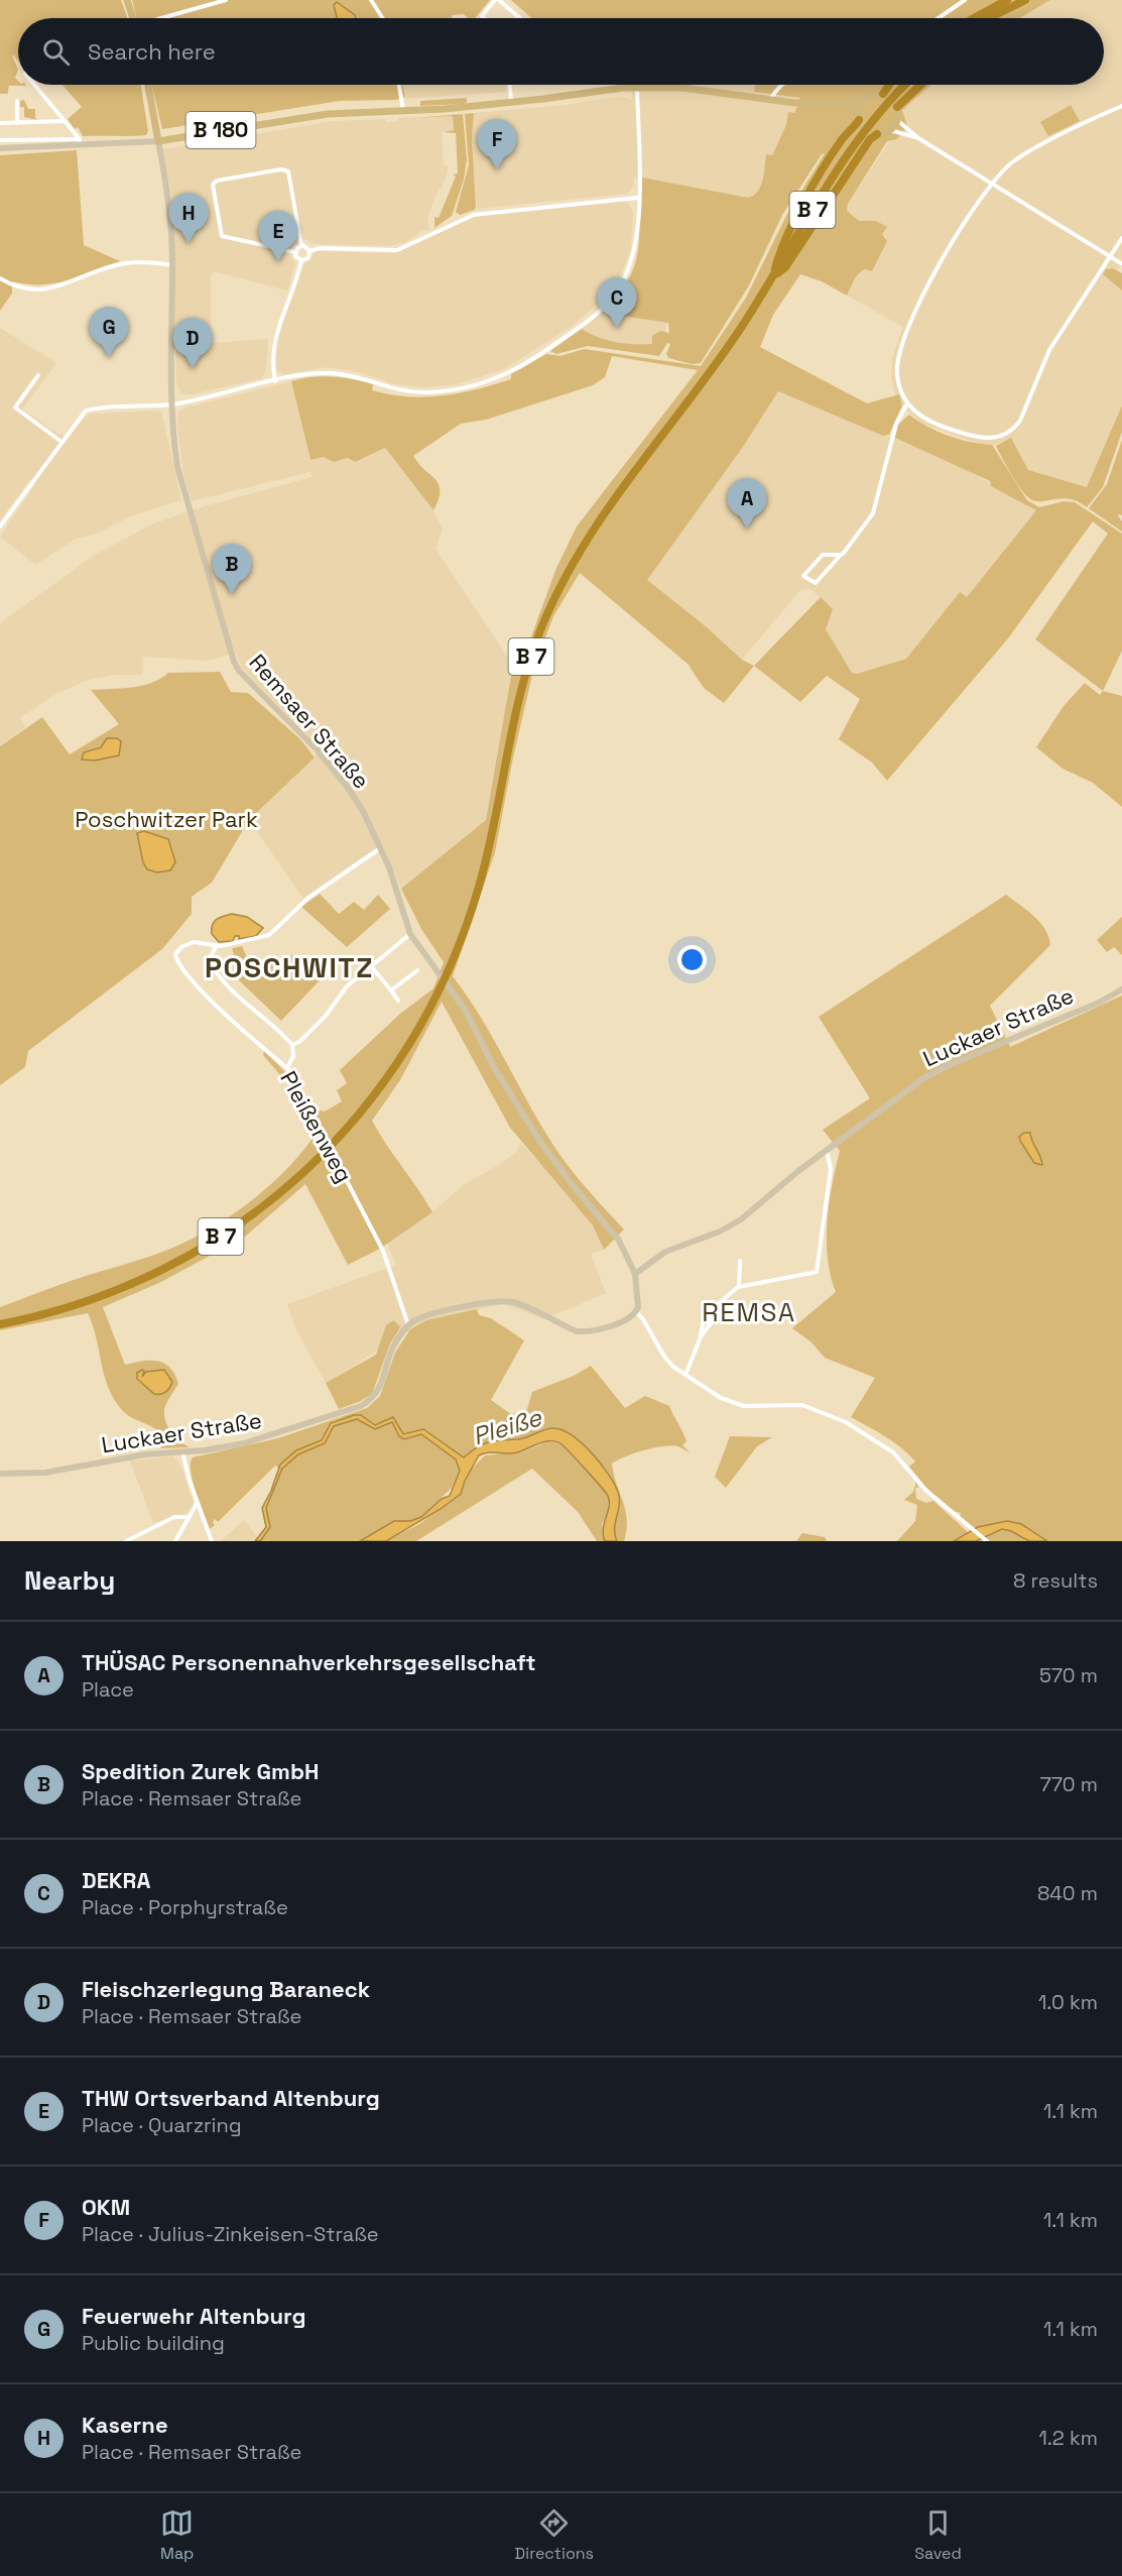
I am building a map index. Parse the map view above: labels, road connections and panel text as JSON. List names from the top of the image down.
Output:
{
  "streets": {
    "highway": ["B 7"],
    "main road": ["B 180"],
    "street": ["Remsaer Straße", "Luckaer Straße", "Pleißenweg"]
  },
  "crossings": [
    ["B 180", "Remsaer Straße"],
    ["Remsaer Straße", "Luckaer Straße"],
    ["Luckaer Straße", "Pleißenweg"]
  ],
  "districts": ["POSCHWITZ", "REMSA"],
  "water": ["Pleiße"],
  "parks": ["Poschwitzer Park"],
  "page": {
    "search": "Search here",
    "pins": [
      "F",
      "H",
      "E",
      "C",
      "G",
      "D",
      "A",
      "B"
    ],
    "heading": ["Nearby", "8 results"],
    "list": [
      {
        "mark": "A",
        "name": "THÜSAC Personennahverkehrsgesellschaft",
        "note": "Place",
        "value": "570 m"
      },
      {
        "mark": "B",
        "name": "Spedition Zurek GmbH",
        "note": "Place · Remsaer Straße",
        "value": "770 m"
      },
      {
        "mark": "C",
        "name": "DEKRA",
        "note": "Place · Porphyrstraße",
        "value": "840 m"
      },
      {
        "mark": "D",
        "name": "Fleischzerlegung Baraneck",
        "note": "Place · Remsaer Straße",
        "value": "1.0 km"
      },
      {
        "mark": "E",
        "name": "THW Ortsverband Altenburg",
        "note": "Place · Quarzring",
        "value": "1.1 km"
      },
      {
        "mark": "F",
        "name": "OKM",
        "note": "Place · Julius-Zinkeisen-Straße",
        "value": "1.1 km"
      },
      {
        "mark": "G",
        "name": "Feuerwehr Altenburg",
        "note": "Public building",
        "value": "1.1 km"
      },
      {
        "mark": "H",
        "name": "Kaserne",
        "note": "Place · Remsaer Straße",
        "value": "1.2 km"
      }
    ],
    "nav": ["Map", "Directions", "Saved"]
  }
}
